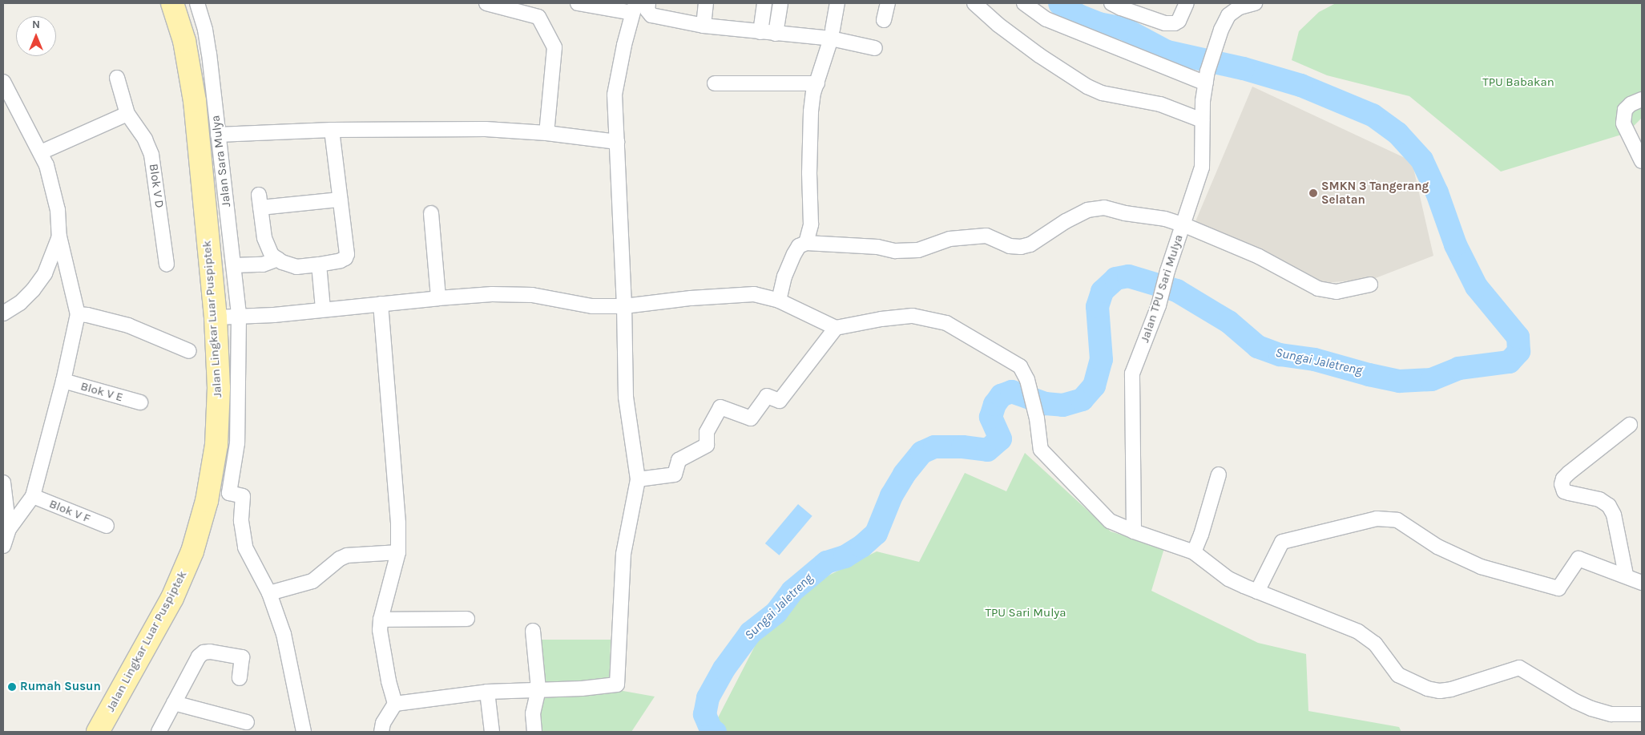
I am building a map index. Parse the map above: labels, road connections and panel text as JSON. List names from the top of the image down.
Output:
{
  "streets": {
    "main road": ["Jalan Lingkar Luar Puspiptek"],
    "street": [
      "Jalan Sara Mulya",
      "Blok V D",
      "Jalan TPU Sari Mulya",
      "Blok V E",
      "Blok V F"
    ]
  },
  "water": ["Sungai Jaletreng"],
  "parks": ["TPU Babakan", "TPU Sari Mulya"],
  "places": ["SMKN 3 Tangerang Selatan", "Rumah Susun"],
  "north": "top"
}
